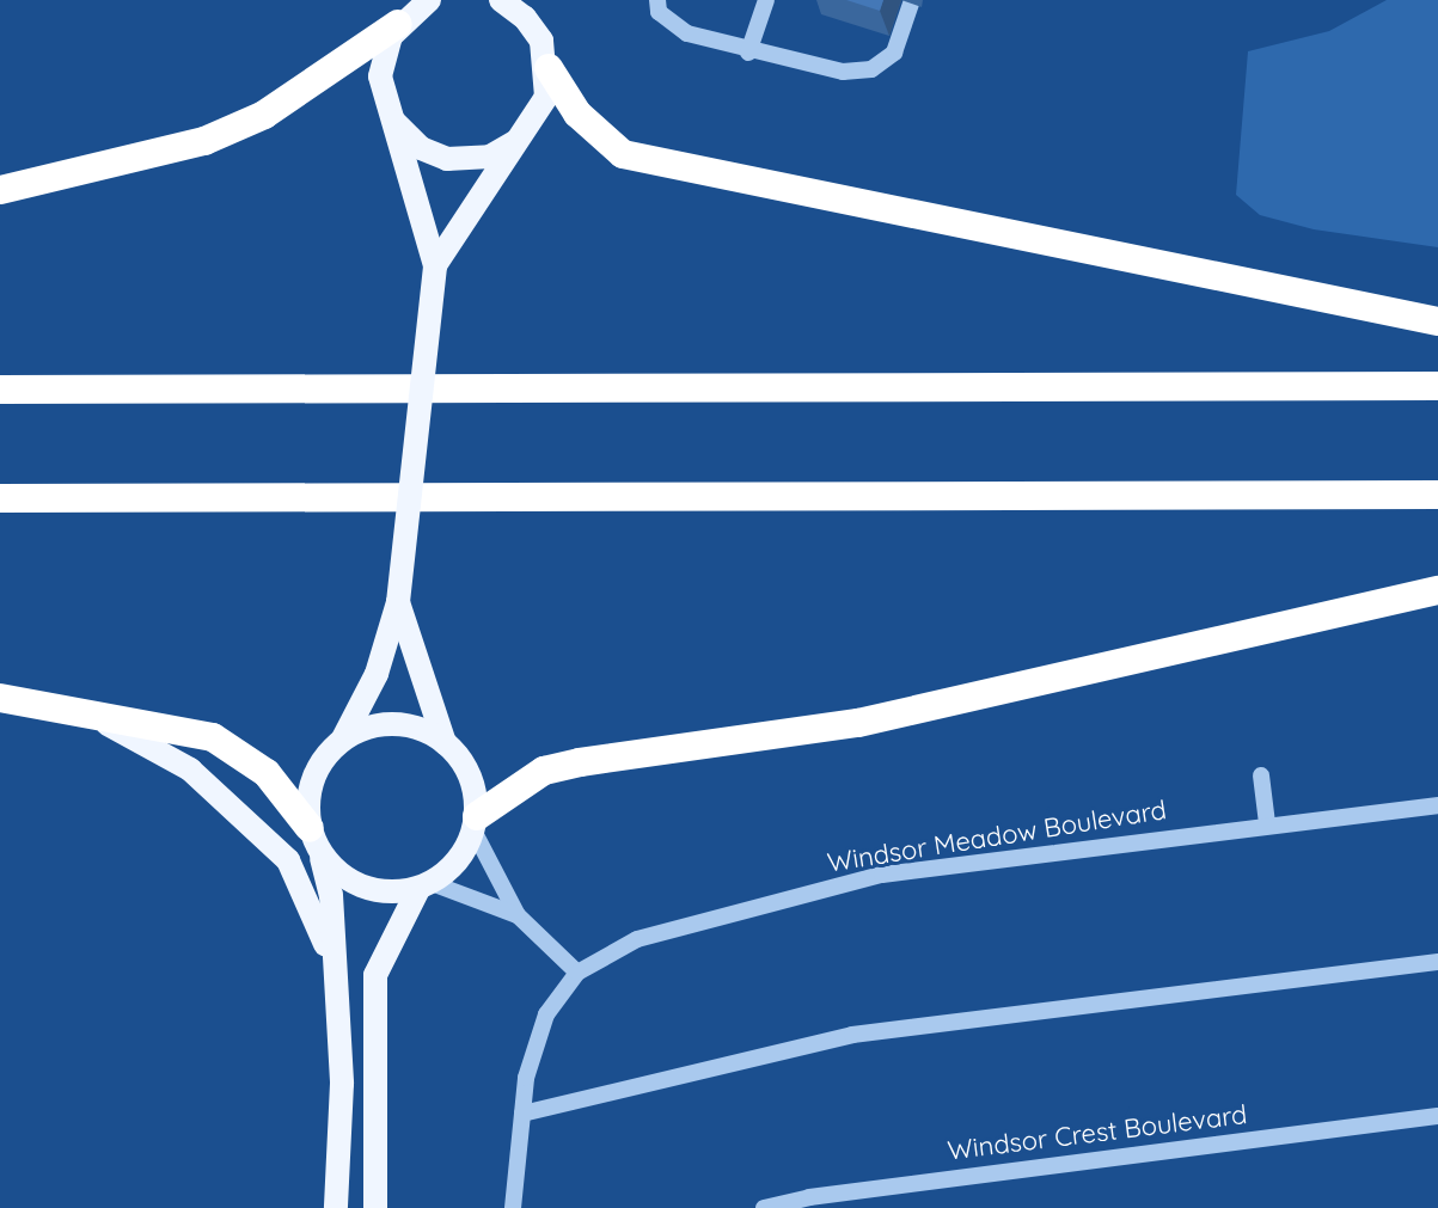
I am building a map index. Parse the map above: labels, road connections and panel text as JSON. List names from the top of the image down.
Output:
{
  "streets": {
    "street": ["Windsor Meadow Boulevard", "Windsor Crest Boulevard"]
  }
}
